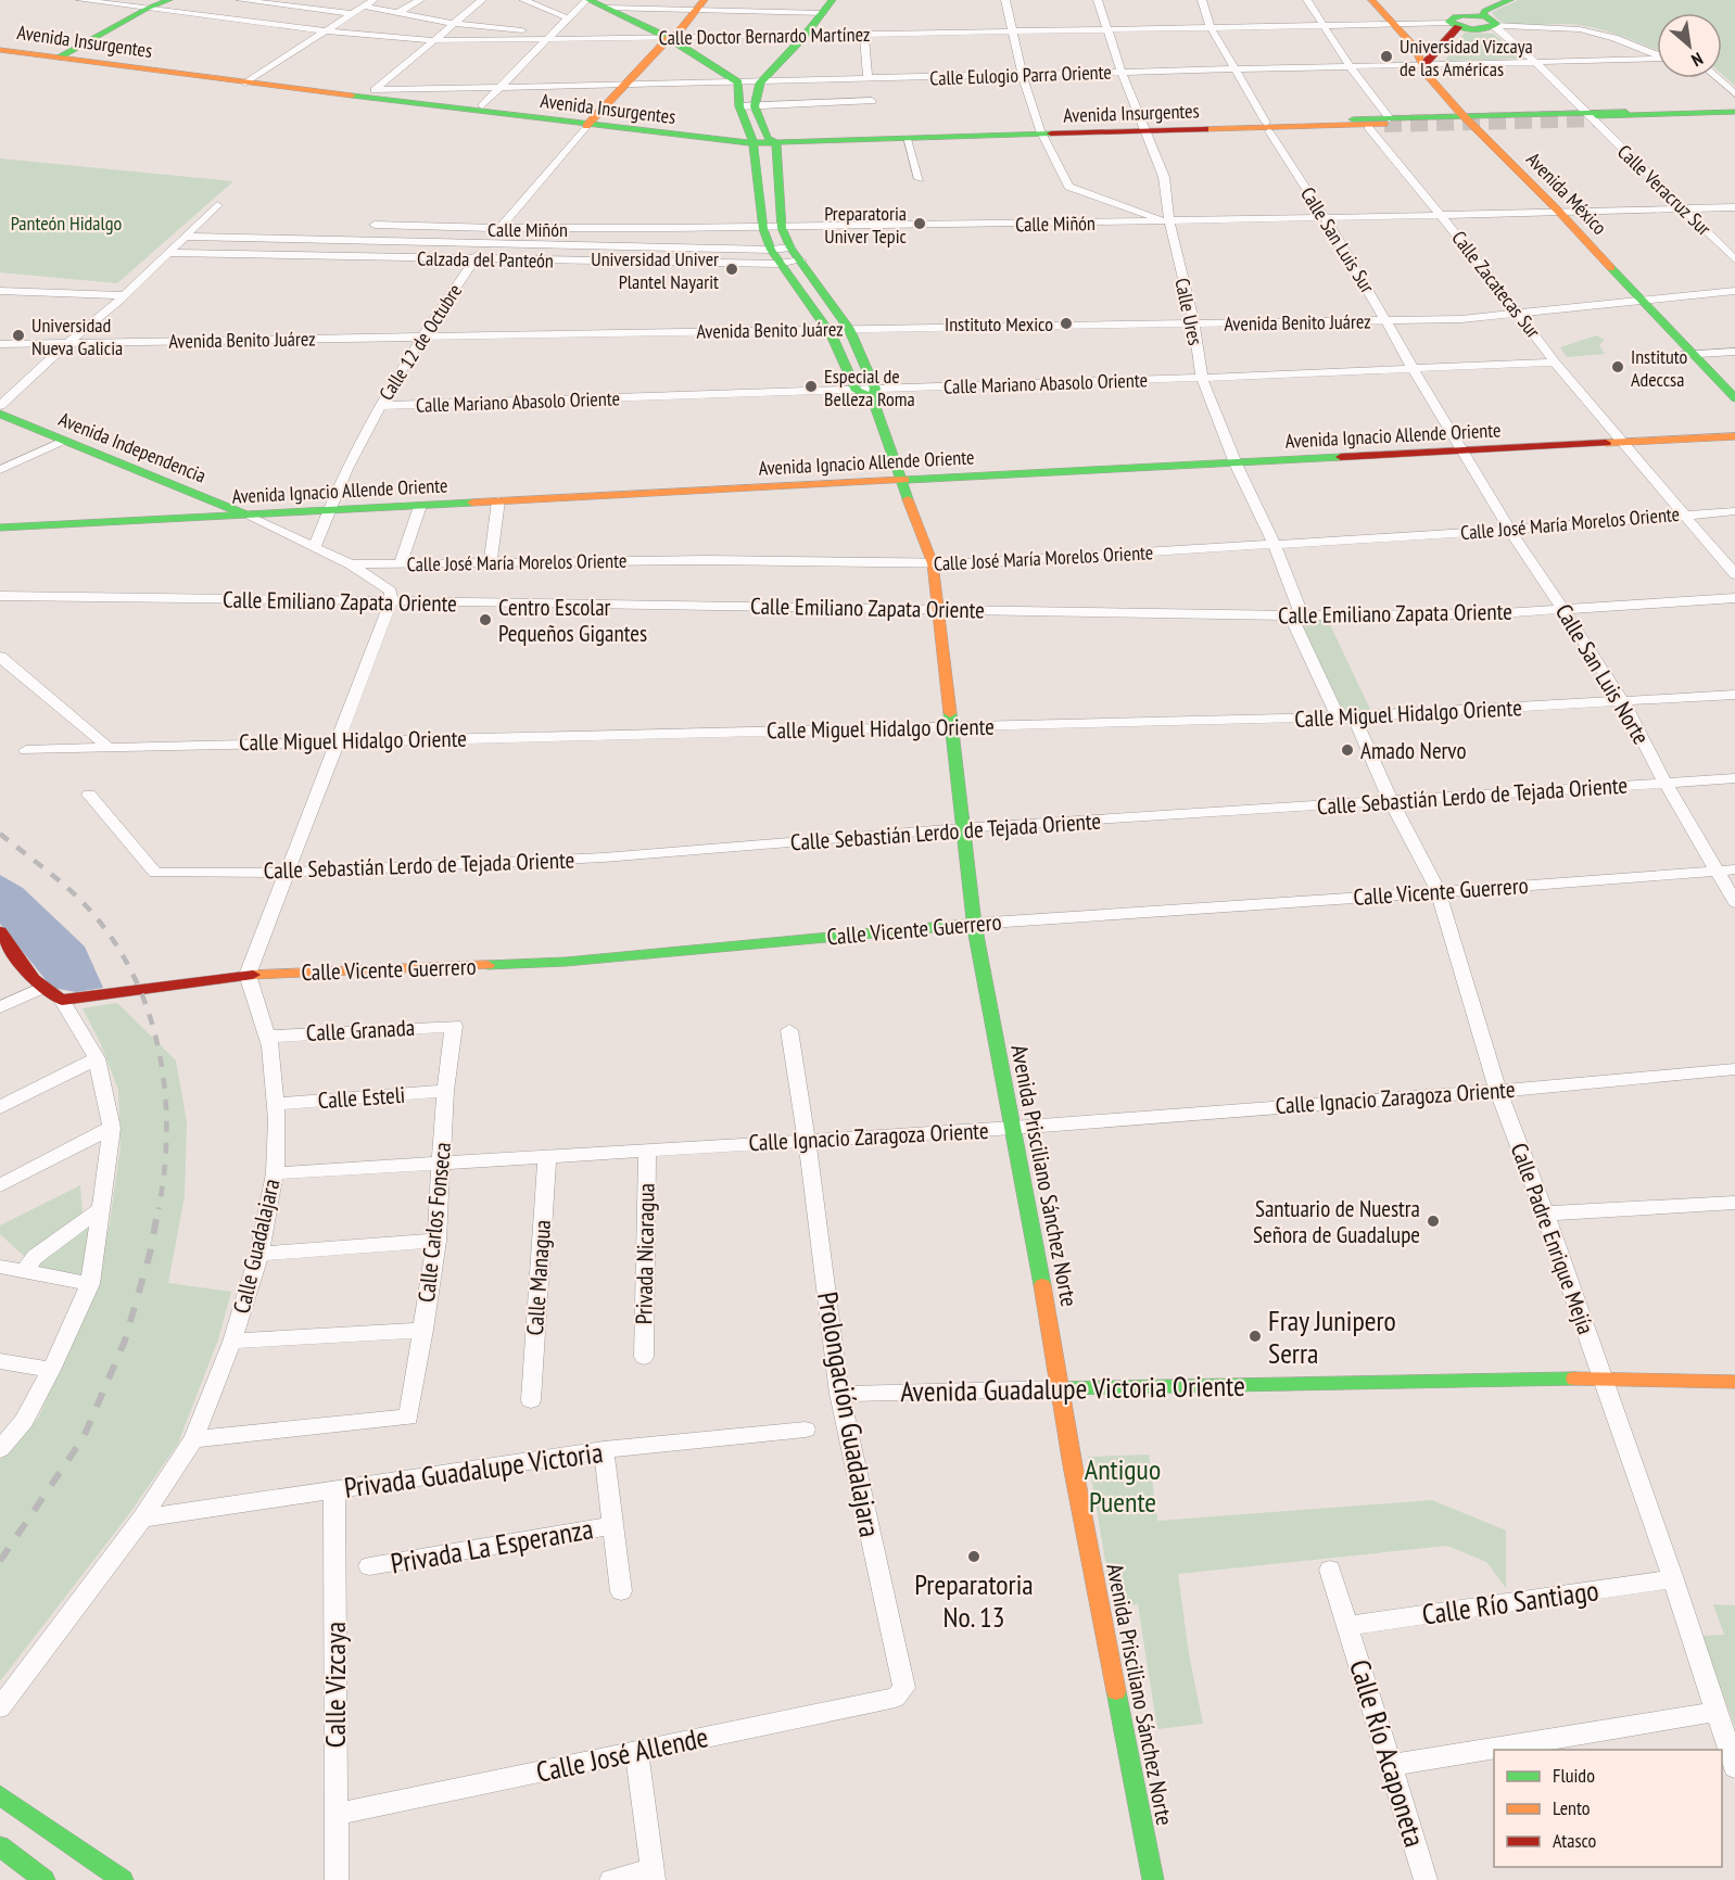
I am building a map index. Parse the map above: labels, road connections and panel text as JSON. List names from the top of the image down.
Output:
{
  "streets": {
    "main road": [
      "Avenida Insurgentes",
      "Avenida México",
      "Avenida Ignacio Allende Oriente",
      "Avenida Independencia",
      "Calle Vicente Guerrero",
      "Avenida Prisciliano Sánchez Norte",
      "Avenida Guadalupe Victoria Oriente"
    ],
    "street": [
      "Calle Doctor Bernardo Martínez",
      "Calle Eulogio Parra Oriente",
      "Calle Veracruz Sur",
      "Calle Miñón",
      "Calle San Luis Sur",
      "Calzada del Panteón",
      "Calle Zacatecas Sur",
      "Calle Ures",
      "Avenida Benito Juárez",
      "Calle 12 de Octubre",
      "Calle Mariano Abasolo Oriente",
      "Calle José María Morelos Oriente",
      "Calle Emiliano Zapata Oriente",
      "Calle San Luis Norte",
      "Calle Miguel Hidalgo Oriente",
      "Calle Sebastián Lerdo de Tejada Oriente",
      "Calle Granada",
      "Calle Esteli",
      "Calle Ignacio Zaragoza Oriente",
      "Calle Carlos Fonseca",
      "Calle Padre Enrique Mejía",
      "Calle Guadalajara",
      "Privada Nicaragua",
      "Calle Managua",
      "Prolongación Guadalajara",
      "Privada Guadalupe Victoria",
      "Privada La Esperanza",
      "Calle Río Santiago",
      "Calle Vizcaya",
      "Calle Río Acaponeta",
      "Calle José Allende"
    ]
  },
  "crossings": [
    ["Calle Doctor Bernardo Martínez", "Calle Veracruz Sur"],
    ["Calle Doctor Bernardo Martínez", "Avenida México"],
    ["Calle Doctor Bernardo Martínez", "Calle San Luis Sur"],
    ["Calle Doctor Bernardo Martínez", "Calle Zacatecas Sur"],
    ["Calle Doctor Bernardo Martínez", "Calle Ures"],
    ["Avenida Insurgentes", "Calle Eulogio Parra Oriente"],
    ["Avenida Insurgentes", "Calle San Luis Sur"],
    ["Avenida Insurgentes", "Calle Zacatecas Sur"],
    ["Avenida Insurgentes", "Calle Ures"],
    ["Avenida Insurgentes", "Calle 12 de Octubre"],
    ["Calle Eulogio Parra Oriente", "Calle Veracruz Sur"],
    ["Calle Eulogio Parra Oriente", "Avenida México"],
    ["Calle Eulogio Parra Oriente", "Calle San Luis Sur"],
    ["Calle Eulogio Parra Oriente", "Calle Zacatecas Sur"],
    ["Calle Eulogio Parra Oriente", "Calle Ures"],
    ["Calle Veracruz Sur", "Calle Miñón"],
    ["Avenida México", "Calle Miñón"],
    ["Calle Miñón", "Calle San Luis Sur"],
    ["Calle Miñón", "Calle Zacatecas Sur"],
    ["Calle Miñón", "Calle Ures"],
    ["Calle Miñón", "Calle 12 de Octubre"],
    ["Calle Miñón", "Avenida Prisciliano Sánchez Norte"],
    ["Calle San Luis Sur", "Avenida Benito Juárez"],
    ["Calle San Luis Sur", "Calle Mariano Abasolo Oriente"],
    ["Calle San Luis Sur", "Avenida Ignacio Allende Oriente"],
    ["Calle San Luis Sur", "Calle San Luis Norte"],
    ["Calzada del Panteón", "Calle 12 de Octubre"],
    ["Calzada del Panteón", "Avenida Prisciliano Sánchez Norte"],
    ["Calle Zacatecas Sur", "Avenida Benito Juárez"],
    ["Calle Zacatecas Sur", "Calle Mariano Abasolo Oriente"],
    ["Calle Zacatecas Sur", "Avenida Ignacio Allende Oriente"],
    ["Calle Zacatecas Sur", "Calle José María Morelos Oriente"],
    ["Calle Ures", "Avenida Benito Juárez"],
    ["Calle Ures", "Calle Mariano Abasolo Oriente"],
    ["Calle Ures", "Avenida Ignacio Allende Oriente"],
    ["Calle Ures", "Calle José María Morelos Oriente"],
    ["Calle Ures", "Calle Emiliano Zapata Oriente"],
    ["Calle Ures", "Calle Padre Enrique Mejía"],
    ["Avenida Benito Juárez", "Calle 12 de Octubre"],
    ["Avenida Benito Juárez", "Avenida Prisciliano Sánchez Norte"],
    ["Calle 12 de Octubre", "Calle Mariano Abasolo Oriente"],
    ["Calle 12 de Octubre", "Avenida Ignacio Allende Oriente"],
    ["Calle Mariano Abasolo Oriente", "Avenida Prisciliano Sánchez Norte"],
    ["Avenida Ignacio Allende Oriente", "Avenida Independencia"],
    ["Avenida Ignacio Allende Oriente", "Calle San Luis Norte"],
    ["Avenida Ignacio Allende Oriente", "Avenida Prisciliano Sánchez Norte"],
    ["Calle José María Morelos Oriente", "Calle San Luis Norte"],
    ["Calle José María Morelos Oriente", "Avenida Prisciliano Sánchez Norte"],
    ["Calle Emiliano Zapata Oriente", "Calle San Luis Norte"],
    ["Calle Emiliano Zapata Oriente", "Avenida Prisciliano Sánchez Norte"],
    ["Calle Emiliano Zapata Oriente", "Calle Padre Enrique Mejía"],
    ["Calle San Luis Norte", "Calle Miguel Hidalgo Oriente"],
    ["Calle San Luis Norte", "Calle Sebastián Lerdo de Tejada Oriente"],
    ["Calle San Luis Norte", "Calle Vicente Guerrero"],
    ["Calle Miguel Hidalgo Oriente", "Avenida Prisciliano Sánchez Norte"],
    ["Calle Miguel Hidalgo Oriente", "Calle Padre Enrique Mejía"],
    ["Calle Sebastián Lerdo de Tejada Oriente", "Avenida Prisciliano Sánchez Norte"],
    ["Calle Sebastián Lerdo de Tejada Oriente", "Calle Padre Enrique Mejía"],
    ["Calle Vicente Guerrero", "Avenida Prisciliano Sánchez Norte"],
    ["Calle Vicente Guerrero", "Calle Padre Enrique Mejía"],
    ["Calle Vicente Guerrero", "Calle Guadalajara"],
    ["Calle Granada", "Calle Carlos Fonseca"],
    ["Calle Granada", "Calle Guadalajara"],
    ["Calle Esteli", "Calle Carlos Fonseca"],
    ["Calle Esteli", "Calle Guadalajara"],
    ["Calle Ignacio Zaragoza Oriente", "Avenida Prisciliano Sánchez Norte"],
    ["Calle Ignacio Zaragoza Oriente", "Calle Carlos Fonseca"],
    ["Calle Ignacio Zaragoza Oriente", "Calle Padre Enrique Mejía"],
    ["Calle Ignacio Zaragoza Oriente", "Calle Guadalajara"],
    ["Calle Ignacio Zaragoza Oriente", "Privada Nicaragua"],
    ["Calle Ignacio Zaragoza Oriente", "Calle Managua"],
    ["Calle Ignacio Zaragoza Oriente", "Prolongación Guadalajara"],
    ["Avenida Prisciliano Sánchez Norte", "Avenida Guadalupe Victoria Oriente"],
    ["Calle Carlos Fonseca", "Calle Guadalajara"],
    ["Calle Padre Enrique Mejía", "Avenida Guadalupe Victoria Oriente"],
    ["Calle Padre Enrique Mejía", "Calle Río Santiago"],
    ["Calle Guadalajara", "Privada Guadalupe Victoria"],
    ["Avenida Guadalupe Victoria Oriente", "Prolongación Guadalajara"],
    ["Prolongación Guadalajara", "Calle José Allende"],
    ["Privada Guadalupe Victoria", "Calle Vizcaya"],
    ["Calle Río Santiago", "Calle Río Acaponeta"],
    ["Calle Vizcaya", "Calle José Allende"]
  ],
  "parks": ["Panteón Hidalgo", "Antiguo Puente"],
  "places": [
    "Universidad Vizcaya de las Américas",
    "Preparatoria Univer Tepic",
    "Universidad Univer Plantel Nayarit",
    "Instituto Mexico",
    "Universidad Nueva Galicia",
    "Instituto Adeccsa",
    "Especial de Belleza Roma",
    "Centro Escolar Pequeños Gigantes",
    "Amado Nervo",
    "Santuario de Nuestra Señora de Guadalupe",
    "Fray Junipero Serra",
    "Preparatoria No. 13"
  ],
  "legend": ["Fluido", "Lento", "Atasco"],
  "north": "bottom right"
}
